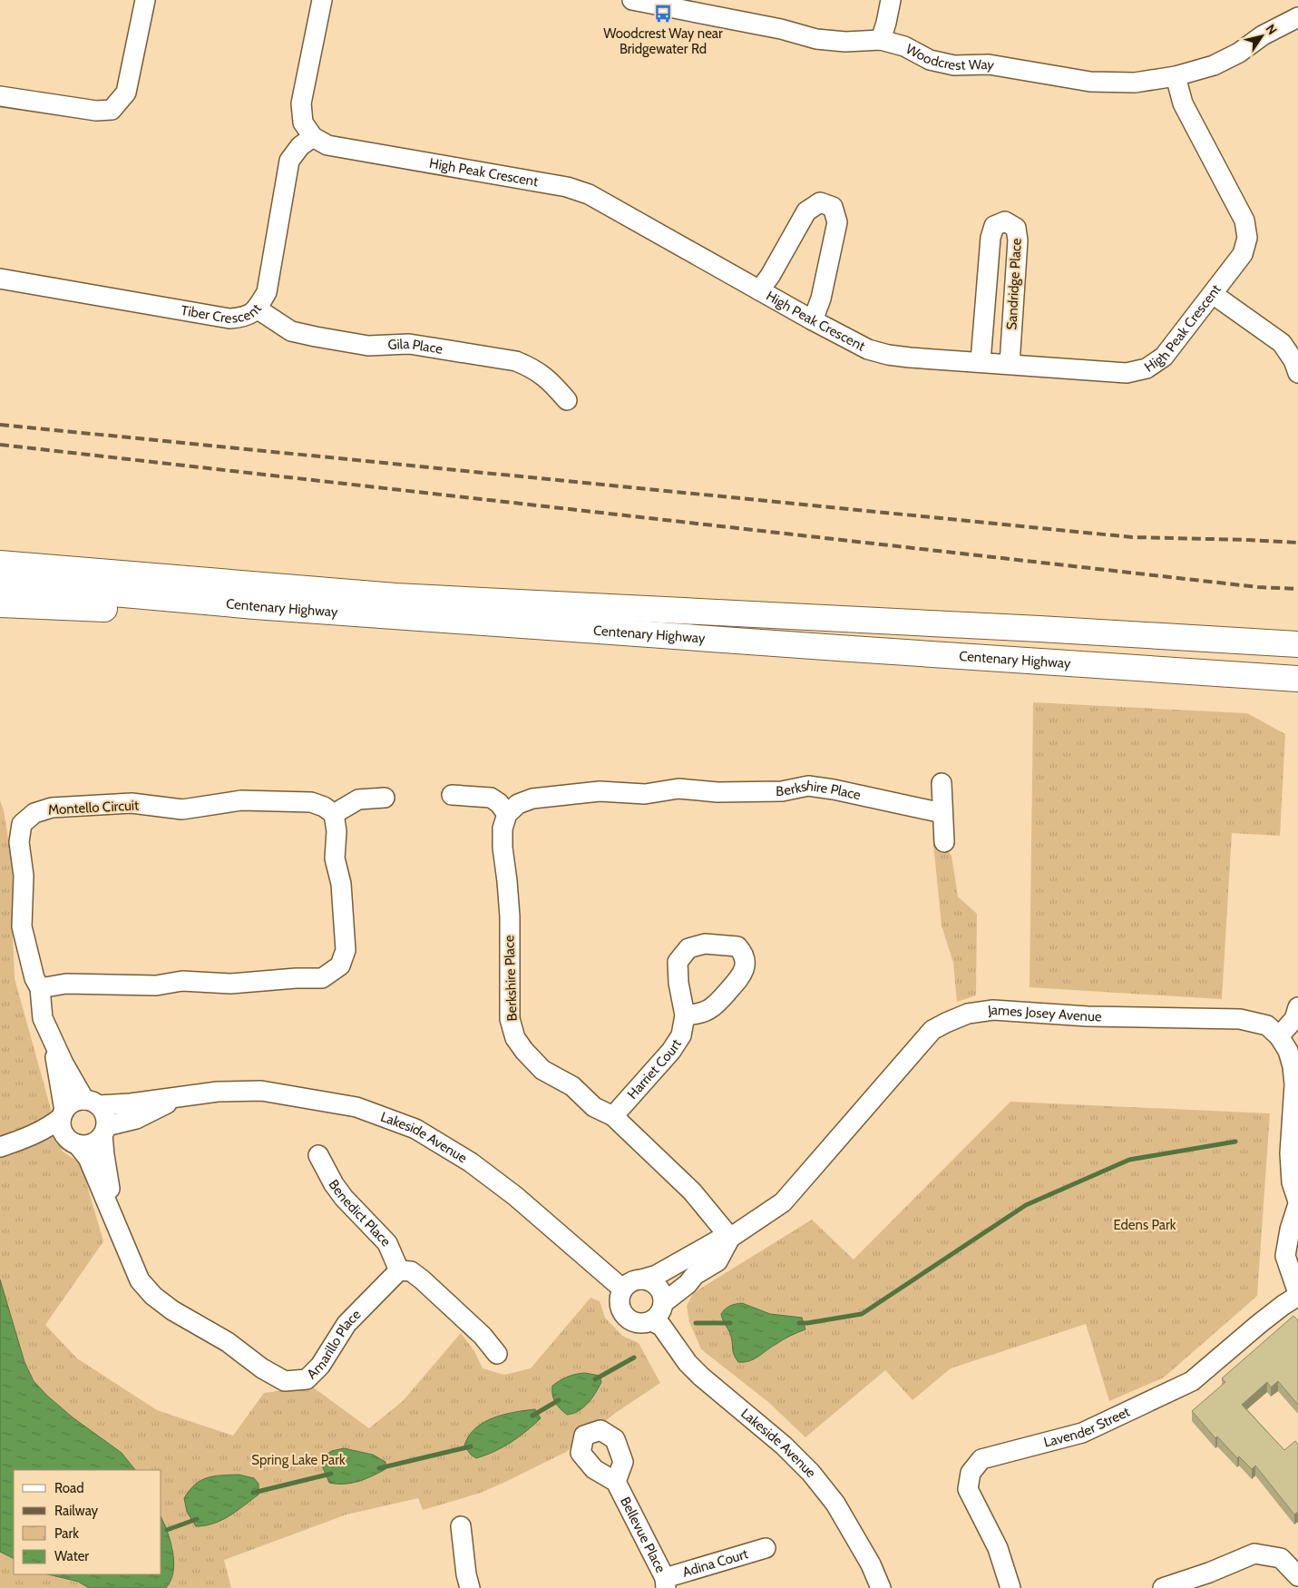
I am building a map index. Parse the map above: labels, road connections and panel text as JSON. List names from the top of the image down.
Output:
{
  "streets": {
    "highway": ["Centenary Highway"],
    "street": [
      "Woodcrest Way",
      "High Peak Crescent",
      "Sandridge Place",
      "Tiber Crescent",
      "Gila Place",
      "Berkshire Place",
      "Montello Circuit",
      "James Josey Avenue",
      "Harriet Court",
      "Lakeside Avenue",
      "Benedict Place",
      "Amarillo Place",
      "Lavender Street",
      "Bellevue Place",
      "Adina Court"
    ]
  },
  "crossings": [
    ["Woodcrest Way", "High Peak Crescent"],
    ["High Peak Crescent", "Sandridge Place"],
    ["High Peak Crescent", "Tiber Crescent"],
    ["Tiber Crescent", "Gila Place"],
    ["Berkshire Place", "James Josey Avenue"],
    ["Berkshire Place", "Harriet Court"],
    ["Montello Circuit", "Lakeside Avenue"],
    ["Montello Circuit", "Amarillo Place"],
    ["James Josey Avenue", "Lakeside Avenue"],
    ["James Josey Avenue", "Lavender Street"],
    ["Lakeside Avenue", "Amarillo Place"],
    ["Benedict Place", "Amarillo Place"],
    ["Bellevue Place", "Adina Court"]
  ],
  "parks": ["Edens Park", "Spring Lake Park"],
  "places": {
    "bus stop": ["Woodcrest Way near Bridgewater Rd"]
  },
  "legend": [
    "Road",
    "Railway",
    "Park",
    "Water"
  ],
  "north": "top right"
}
